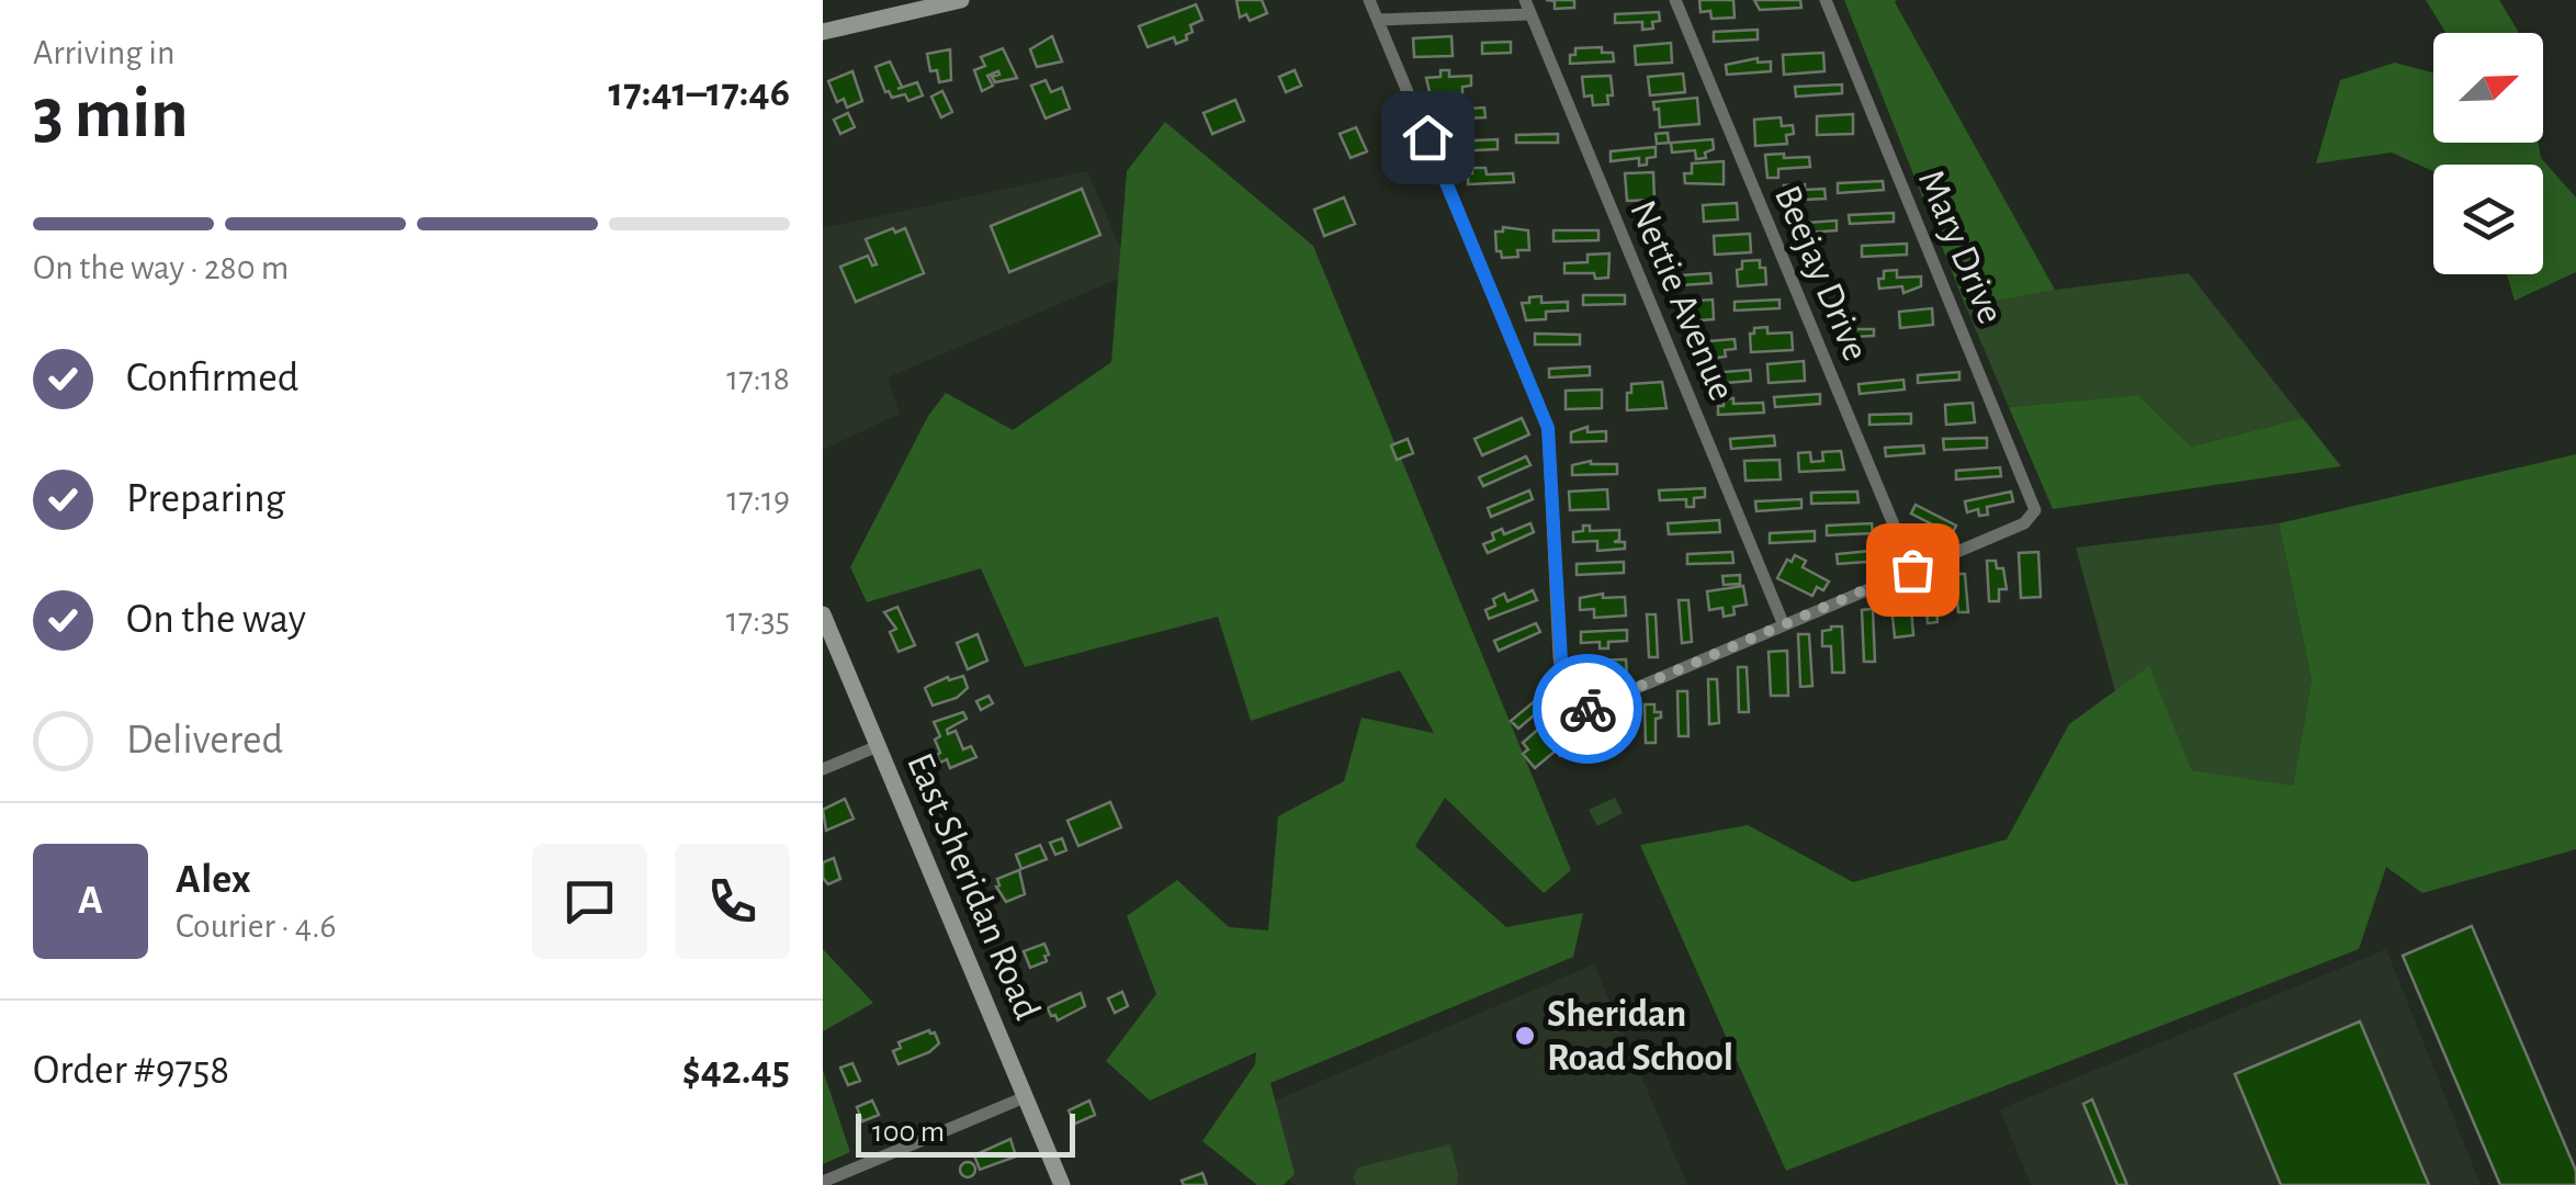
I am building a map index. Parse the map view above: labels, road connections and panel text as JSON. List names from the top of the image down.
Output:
{
  "streets": {
    "street": [
      "Mary Drive",
      "Beejay Drive",
      "Nettie Avenue",
      "East Sheridan Road"
    ]
  },
  "crossings": [
    ["Mary Drive", "Beejay Drive"]
  ],
  "places": ["Sheridan Road School"],
  "scale_bar": "100 m",
  "north": "top right",
  "page": {
    "heading": ["3 min", "Arriving in", "17:41–17:46"],
    "panel": [
      "Alex",
      "Courier · 4.6",
      "Order #9758",
      "$42.45"
    ],
    "bar": "On the way · 280 m",
    "list": [
      ["Confirmed", "17:18"],
      ["Preparing", "17:19"],
      ["On the way", "17:35"],
      "Delivered"
    ],
    "round": "A",
    "scale": "100 m"
  }
}
